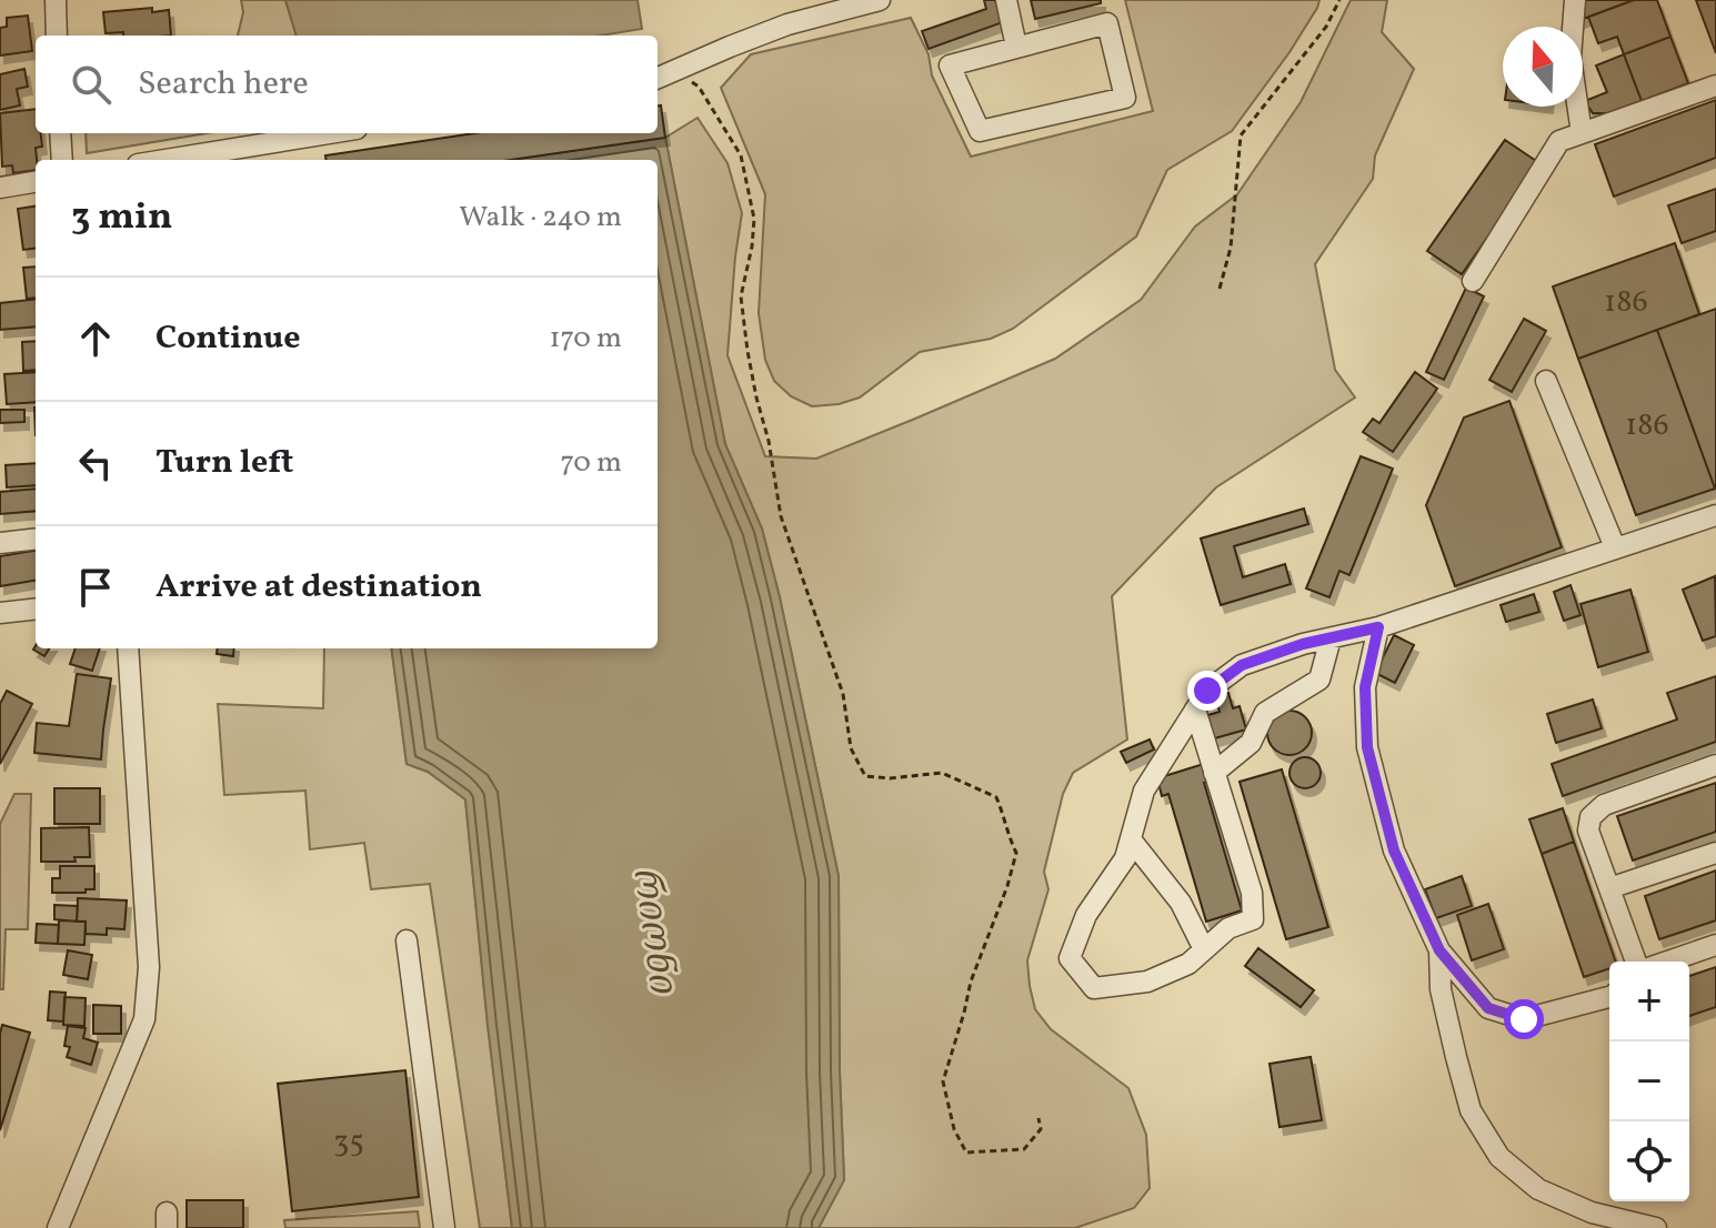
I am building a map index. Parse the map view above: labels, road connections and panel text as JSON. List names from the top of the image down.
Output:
{
  "water": ["რიონი"],
  "house_numbers": ["186", "186", "35"],
  "north": "top",
  "page": {
    "search": "Search here",
    "heading": ["3 min", "Walk · 240 m"],
    "list": [
      ["Continue", "170 m"],
      ["Turn left", "70 m"],
      "Arrive at destination"
    ],
    "map_buttons": ["+", "−"]
  }
}
